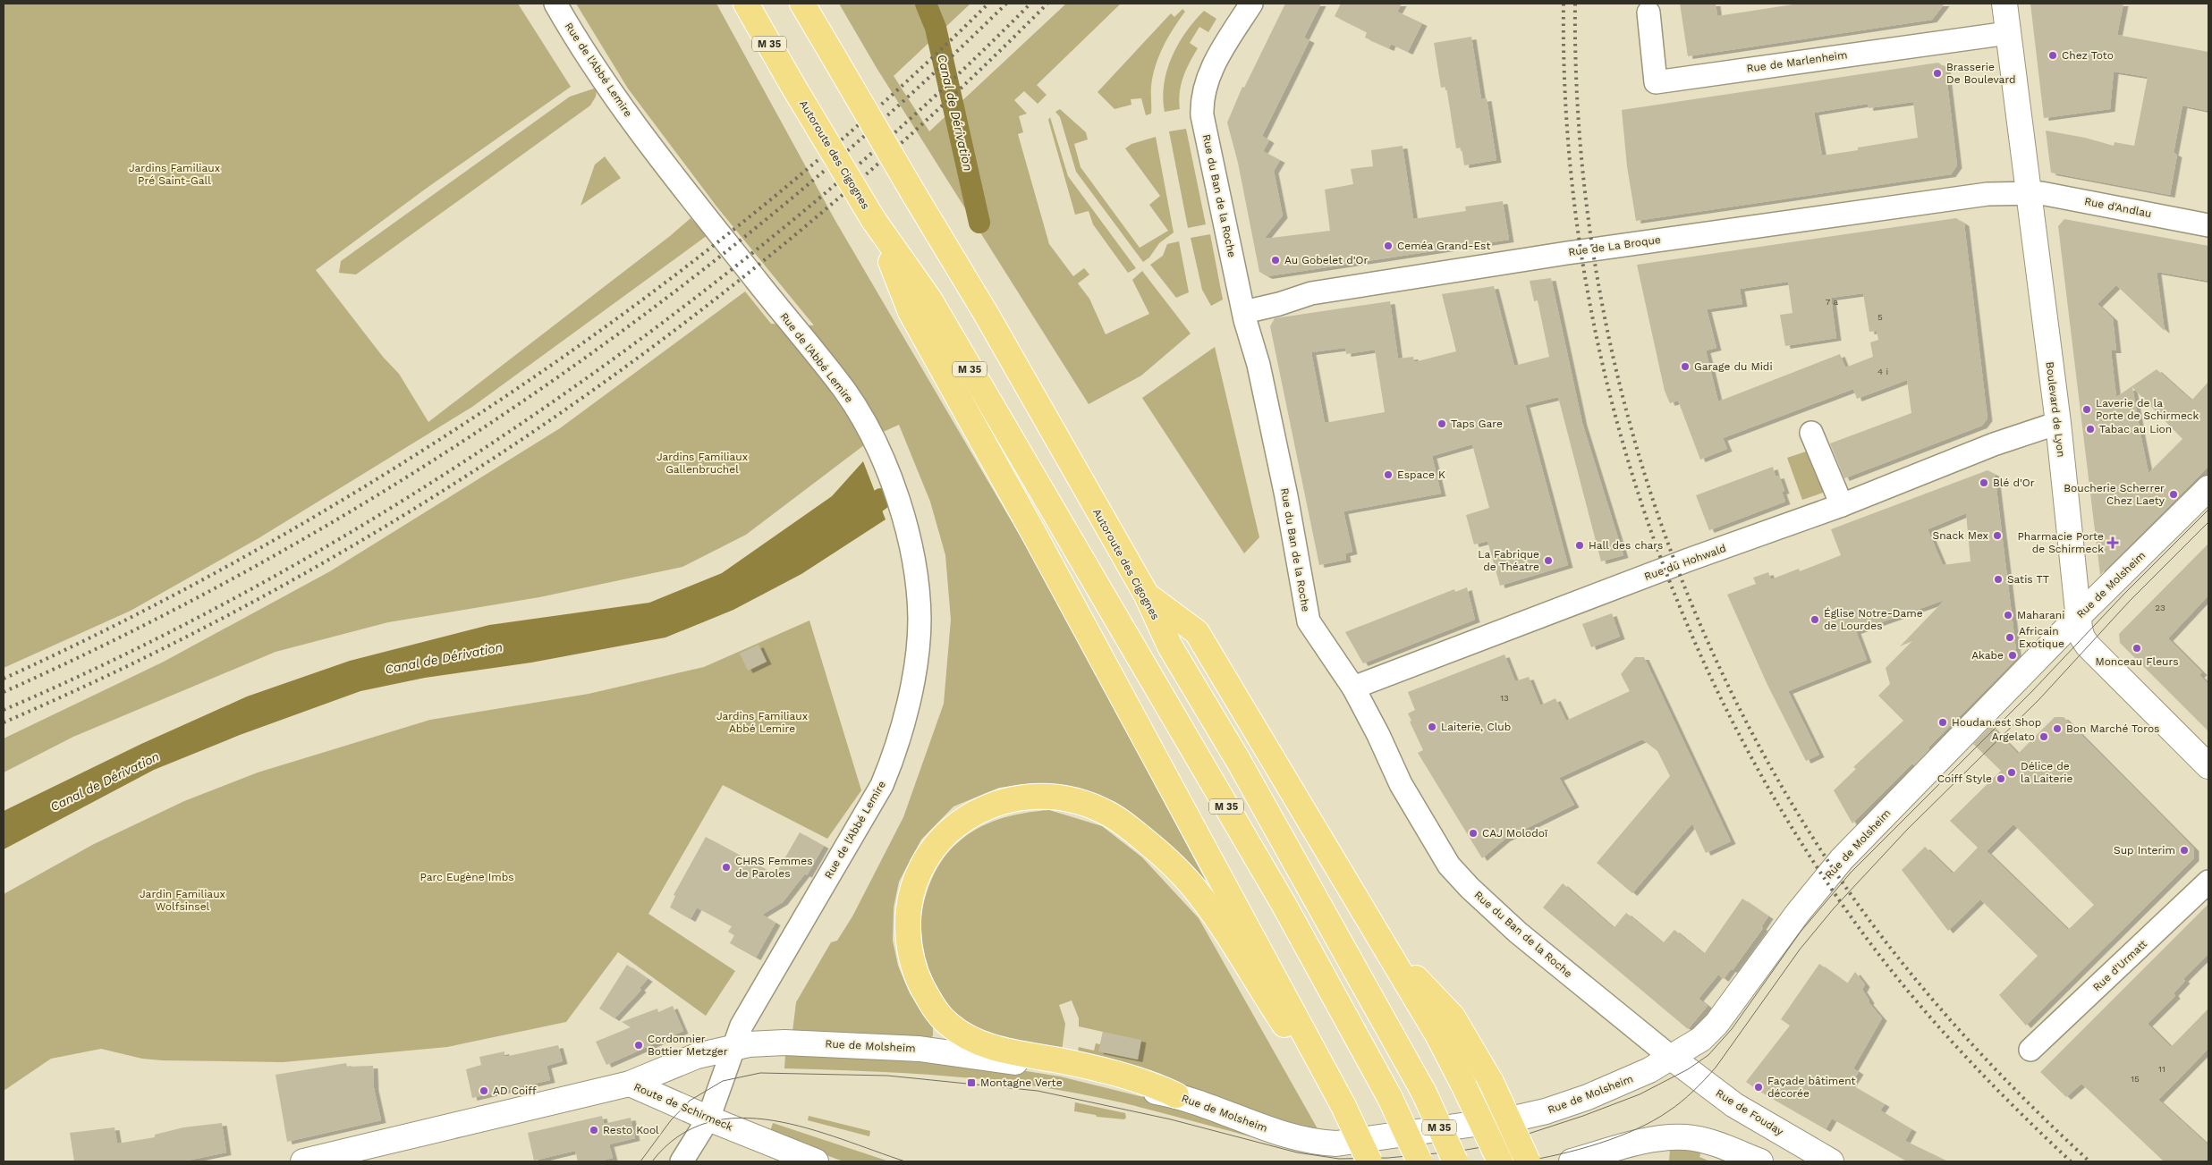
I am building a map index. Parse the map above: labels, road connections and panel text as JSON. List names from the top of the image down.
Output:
{
  "streets": {
    "highway": ["M 35", "Autoroute des Cigognes"],
    "main road": [
      "Boulevard de Lyon",
      "Rue de Molsheim",
      "Route de Schirmeck",
      "Rue de Fouday"
    ],
    "street": [
      "Rue de Marlenheim",
      "Rue de l'Abbé Lemire",
      "Rue du Ban de la Roche",
      "Rue d'Andlau",
      "Rue de La Broque",
      "Rue du Hohwald",
      "Rue d'Urmatt"
    ]
  },
  "crossings": [
    ["M 35", "Autoroute des Cigognes"],
    ["Rue de Marlenheim", "Boulevard de Lyon"],
    ["Rue de l'Abbé Lemire", "Rue de Molsheim"],
    ["Rue de l'Abbé Lemire", "Route de Schirmeck"],
    ["Rue du Ban de la Roche", "Rue de La Broque"],
    ["Rue du Ban de la Roche", "Rue du Hohwald"],
    ["Rue du Ban de la Roche", "Rue de Molsheim"],
    ["Rue du Ban de la Roche", "Rue de Fouday"],
    ["Rue d'Andlau", "Rue de La Broque"],
    ["Rue d'Andlau", "Boulevard de Lyon"],
    ["Boulevard de Lyon", "Rue du Hohwald"],
    ["Boulevard de Lyon", "Rue de Molsheim"],
    ["Rue de Molsheim", "Route de Schirmeck"],
    ["Rue de Molsheim", "Rue de Fouday"]
  ],
  "water": ["Canal de Dérivation"],
  "parks": [
    "Jardins Familiaux Pré Saint-Gall",
    "Jardins Familiaux Gallenbruchel",
    "Jardins Familiaux Abbé Lemire",
    "Parc Eugène Imbs",
    "Jardin Familiaux Wolfsinsel"
  ],
  "places": {
    "other": [
      "Chez Toto",
      "Brasserie De Boulevard",
      "Ceméa Grand-Est",
      "Au Gobelet d'Or",
      "Garage du Midi",
      "Laverie de la Porte de Schirmeck",
      "Taps Gare",
      "Tabac au Lion",
      "Espace K",
      "Blé d'Or",
      "Boucherie Scherrer Chez Laety",
      "Snack Mex",
      "Hall des chars",
      "La Fabrique de Théatre",
      "Satis TT",
      "Maharani",
      "Église Notre-Dame de Lourdes",
      "Africain Exotique",
      "Monceau Fleurs",
      "Akabe",
      "Houdan.est Shop",
      "Laiterie, Club",
      "Bon Marché Toros",
      "Argelato",
      "Délice de la Laiterie",
      "Coiff Style",
      "CAJ Molodoï",
      "Sup Interim",
      "CHRS Femmes de Paroles",
      "Cordonnier Bottier Metzger",
      "Façade bâtiment décorée",
      "AD Coiff",
      "Resto Kool"
    ],
    "health": ["Pharmacie Porte de Schirmeck"],
    "transit": ["Montagne Verte"]
  },
  "house_numbers": [
    "7 a",
    "5",
    "4 i",
    "23",
    "13",
    "11",
    "15"
  ]
}
